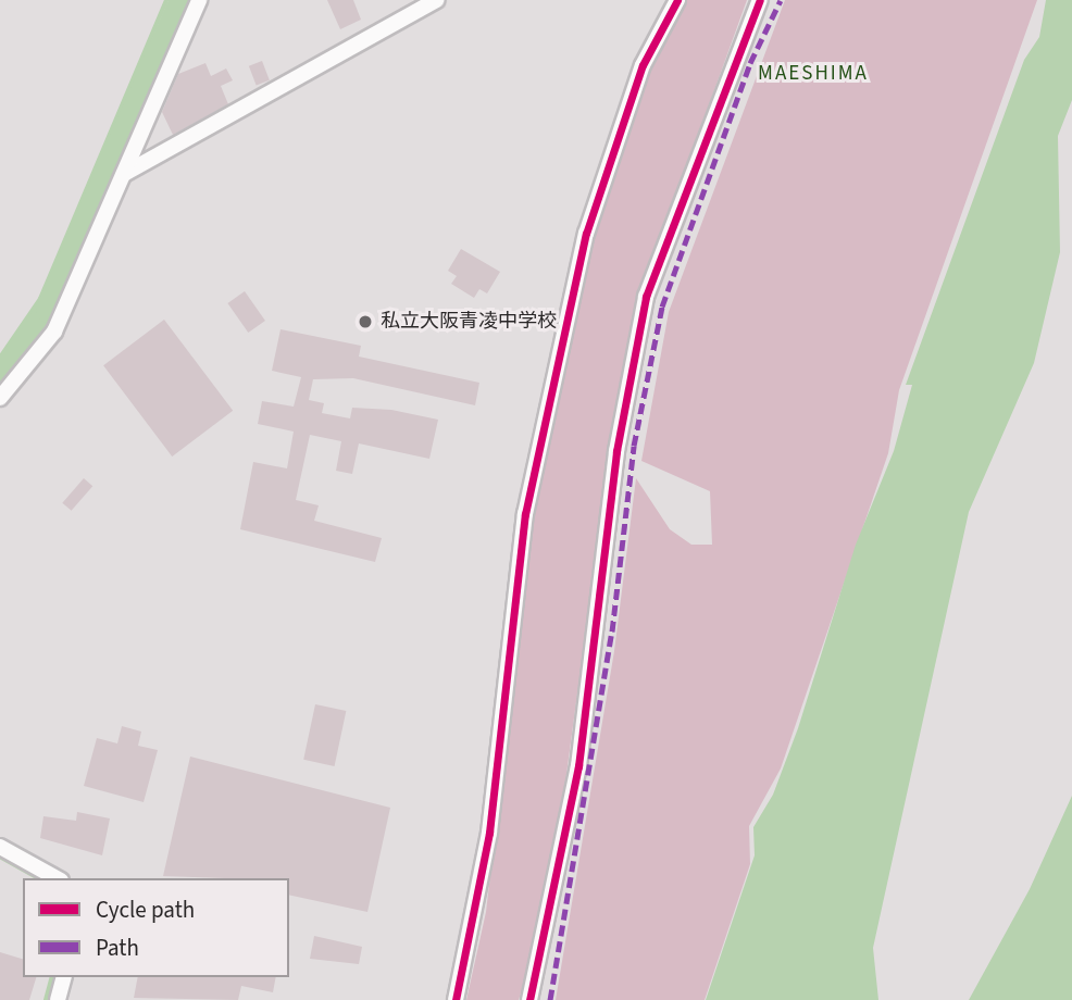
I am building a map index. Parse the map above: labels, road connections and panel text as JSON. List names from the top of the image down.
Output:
{
  "districts": ["MAESHIMA"],
  "places": ["私立大阪青凌中学校"],
  "legend": ["Cycle path", "Path"]
}
